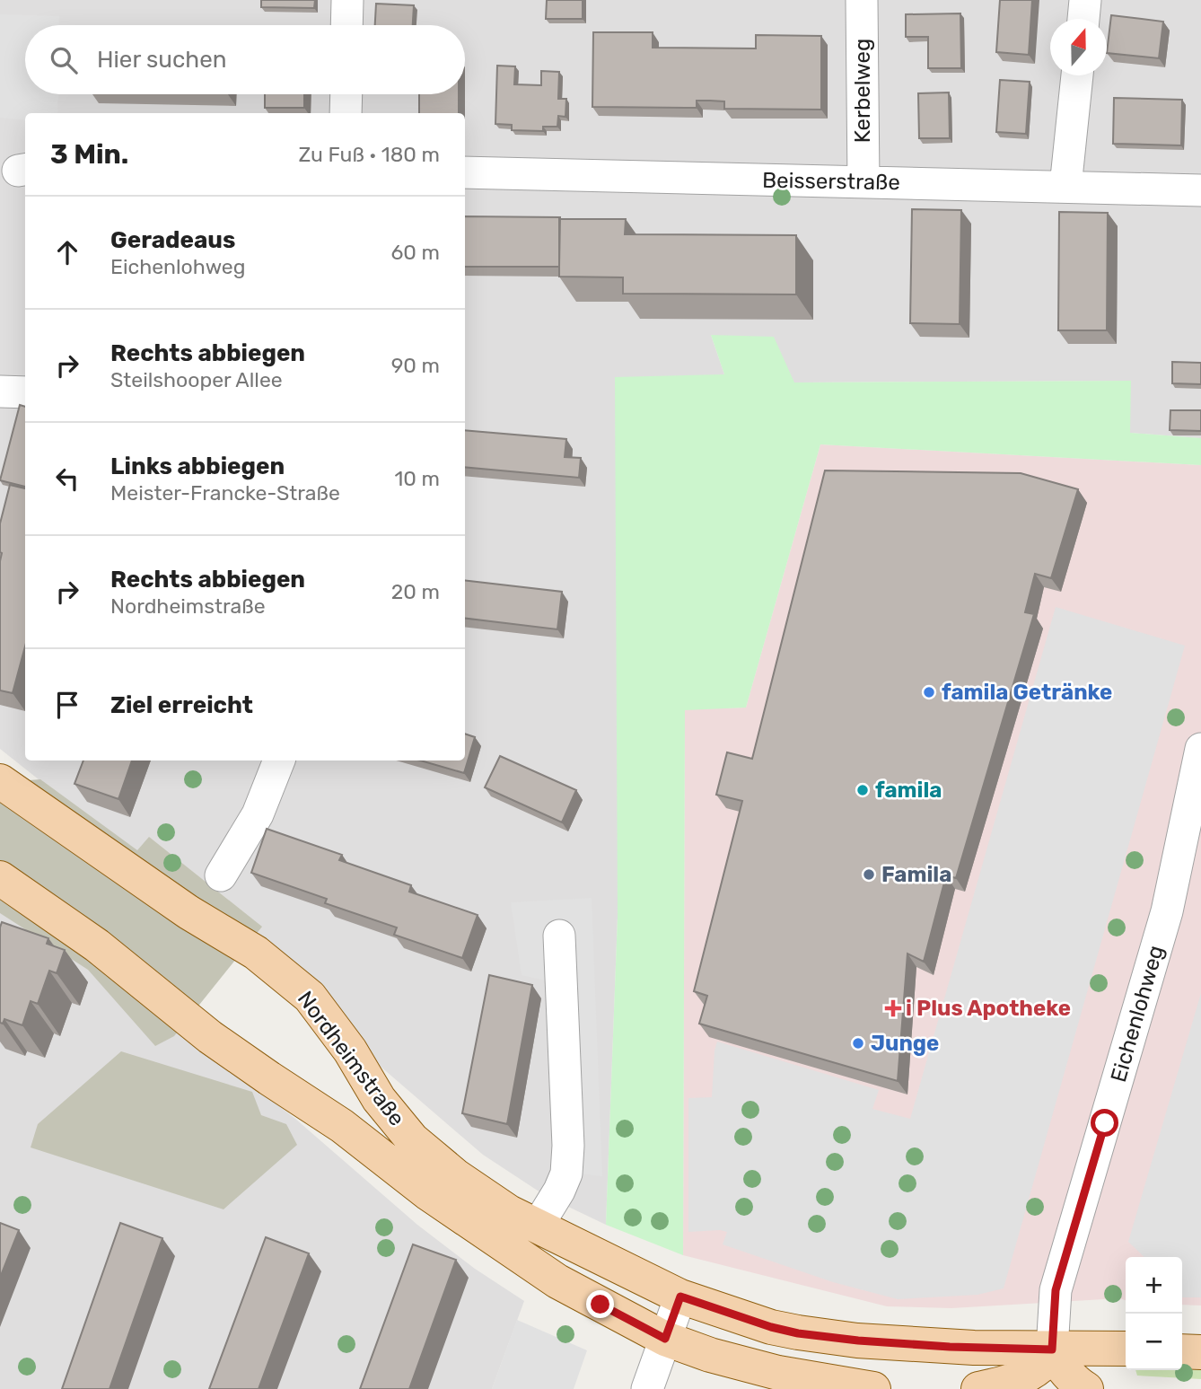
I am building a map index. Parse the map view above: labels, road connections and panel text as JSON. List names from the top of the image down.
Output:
{
  "streets": {
    "main road": ["Nordheimstraße"],
    "street": ["Kerbelweg", "Beisserstraße", "Eichenlohweg"]
  },
  "crossings": [
    ["Kerbelweg", "Beisserstraße"],
    ["Eichenlohweg", "Nordheimstraße"]
  ],
  "places": {
    "other": [
      "famila Getränke",
      "famila",
      "Famila",
      "Junge"
    ],
    "health": ["i Plus Apotheke"]
  },
  "north": "top",
  "page": {
    "search": "Hier suchen",
    "heading": ["3 Min.", "Zu Fuß · 180 m"],
    "list": [
      ["Geradeaus", "Eichenlohweg", "60 m"],
      ["Rechts abbiegen", "Steilshooper Allee", "90 m"],
      ["Links abbiegen", "Meister-Francke-Straße", "10 m"],
      ["Rechts abbiegen", "Nordheimstraße", "20 m"],
      "Ziel erreicht"
    ],
    "map_buttons": ["+", "−"]
  }
}
